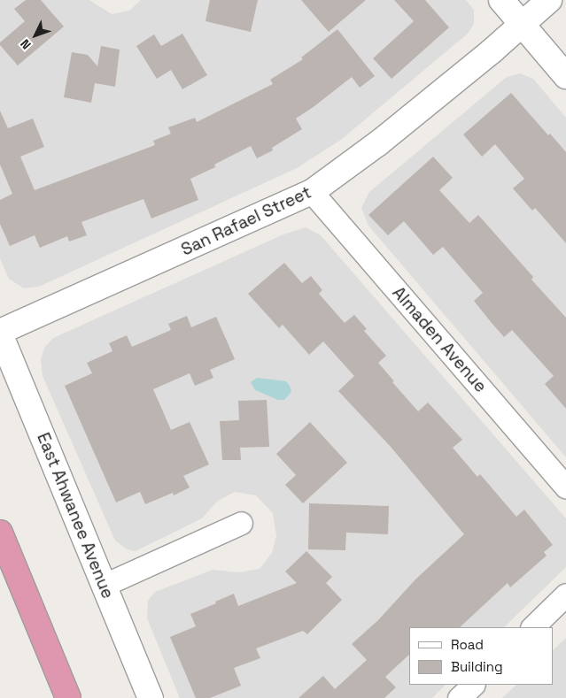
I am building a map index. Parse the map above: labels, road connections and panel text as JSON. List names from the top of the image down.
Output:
{
  "streets": {
    "street": ["San Rafael Street", "Almaden Avenue", "East Ahwanee Avenue"]
  },
  "crossings": [
    ["San Rafael Street", "Almaden Avenue"],
    ["San Rafael Street", "East Ahwanee Avenue"]
  ],
  "legend": ["Road", "Building"],
  "north": "bottom left"
}
